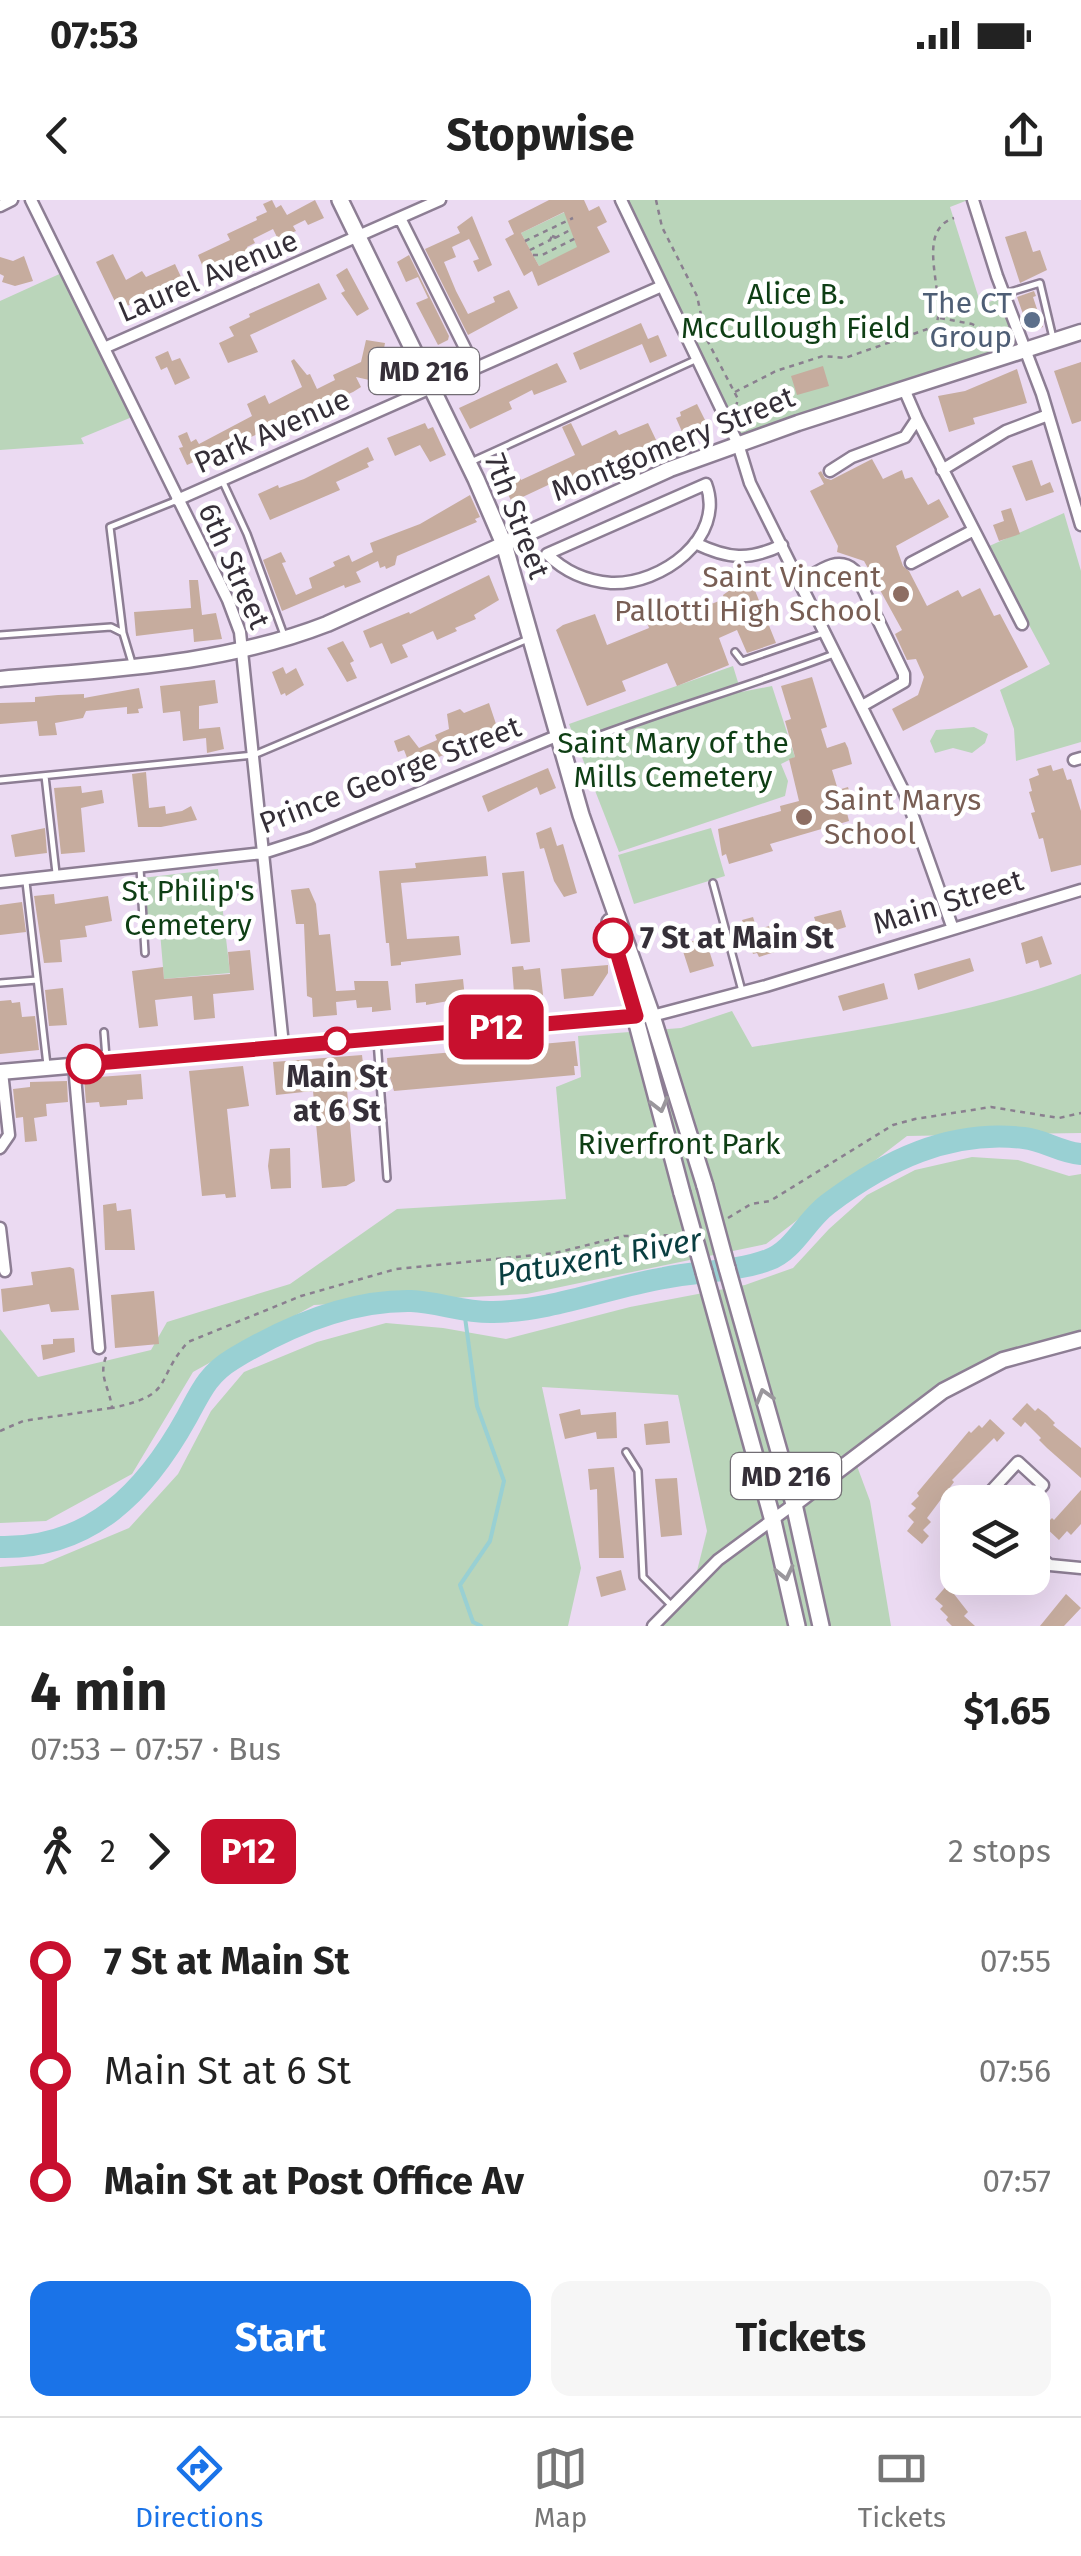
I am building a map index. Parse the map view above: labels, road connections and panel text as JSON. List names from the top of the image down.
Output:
{
  "streets": {
    "main road": ["MD 216", "7th Street"],
    "street": [
      "Laurel Avenue",
      "Park Avenue",
      "Montgomery Street",
      "6th Street",
      "Prince George Street",
      "Main Street"
    ]
  },
  "crossings": [
    ["Laurel Avenue", "7th Street"],
    ["Laurel Avenue", "6th Street"],
    ["MD 216", "7th Street"],
    ["Park Avenue", "7th Street"],
    ["Park Avenue", "6th Street"],
    ["Montgomery Street", "7th Street"],
    ["Montgomery Street", "6th Street"],
    ["7th Street", "Prince George Street"],
    ["7th Street", "Main Street"],
    ["6th Street", "Prince George Street"],
    ["6th Street", "Main Street"]
  ],
  "water": ["Patuxent River"],
  "parks": [
    "Alice B. McCullough Field",
    "Saint Mary of the Mills Cemetery",
    "St Philip's Cemetery",
    "Riverfront Park"
  ],
  "places": [
    "The CT Group",
    "Saint Vincent Pallotti High School",
    "Saint Marys School",
    "7 St at Main St",
    "Main St at 6 St"
  ],
  "lines": ["bus line P12"],
  "page": {
    "status": "07:53",
    "header": "Stopwise",
    "on_map": "P12",
    "heading": ["4 min", "07:53 – 07:57 · Bus", "$1.65"],
    "legs": ["2", "P12", "2 stops"],
    "list": [
      {
        "name": "7 St at Main St",
        "value": "07:55"
      },
      {
        "name": "Main St at 6 St",
        "value": "07:56"
      },
      {
        "name": "Main St at Post Office Av",
        "value": "07:57"
      }
    ],
    "buttons": ["Start", "Tickets"],
    "tabs": ["Directions", "Map", "Tickets"]
  }
}
